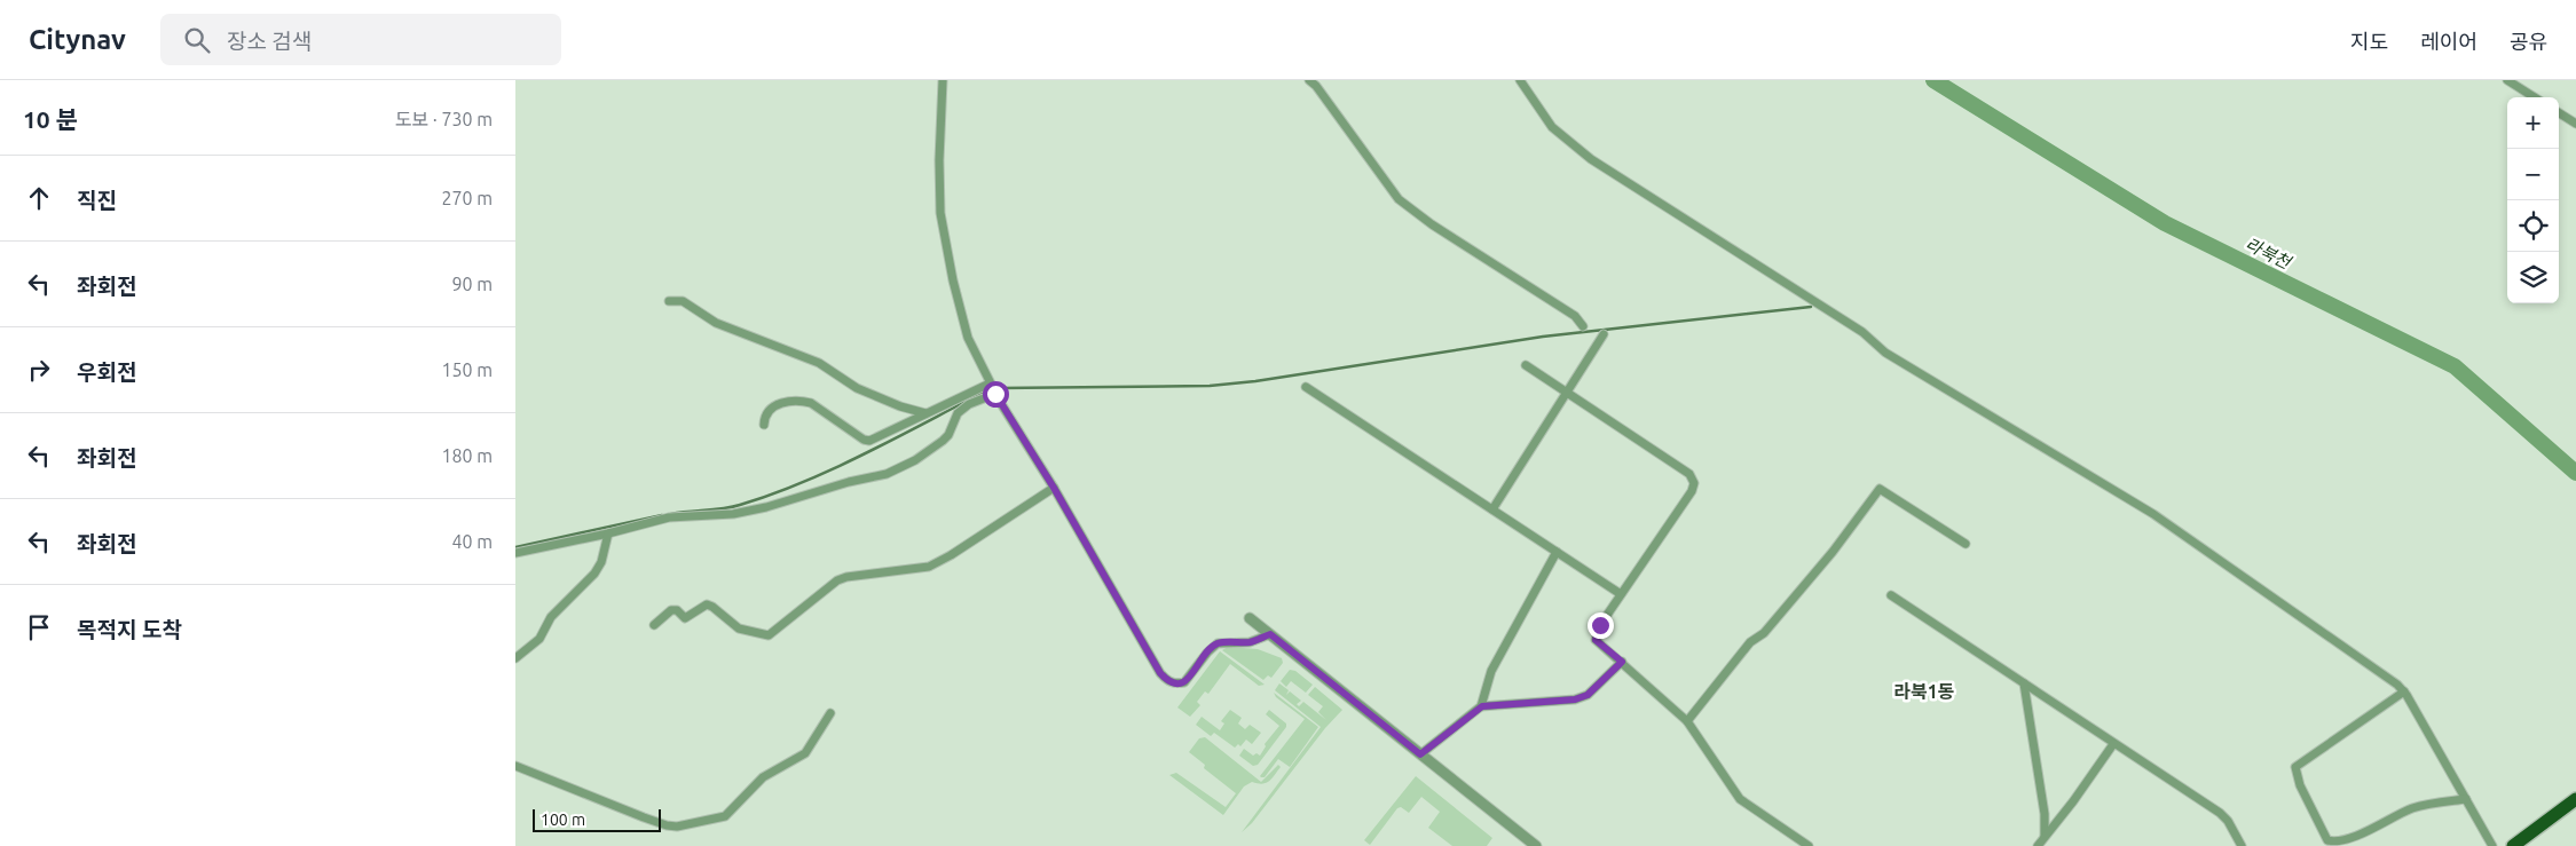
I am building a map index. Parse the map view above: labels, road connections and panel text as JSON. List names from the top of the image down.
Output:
{
  "districts": ["라북1동"],
  "water": ["라북천"],
  "scale_bar": "100 m",
  "page": {
    "header": "Citynav",
    "search": "장소 검색",
    "nav": ["지도", "레이어", "공유"],
    "heading": ["10 분", "도보 · 730 m"],
    "map_buttons": ["+", "−"],
    "list": [
      ["직진", "270 m"],
      ["좌회전", "90 m"],
      ["우회전", "150 m"],
      ["좌회전", "180 m"],
      ["좌회전", "40 m"],
      "목적지 도착"
    ],
    "scale": "100 m"
  }
}
